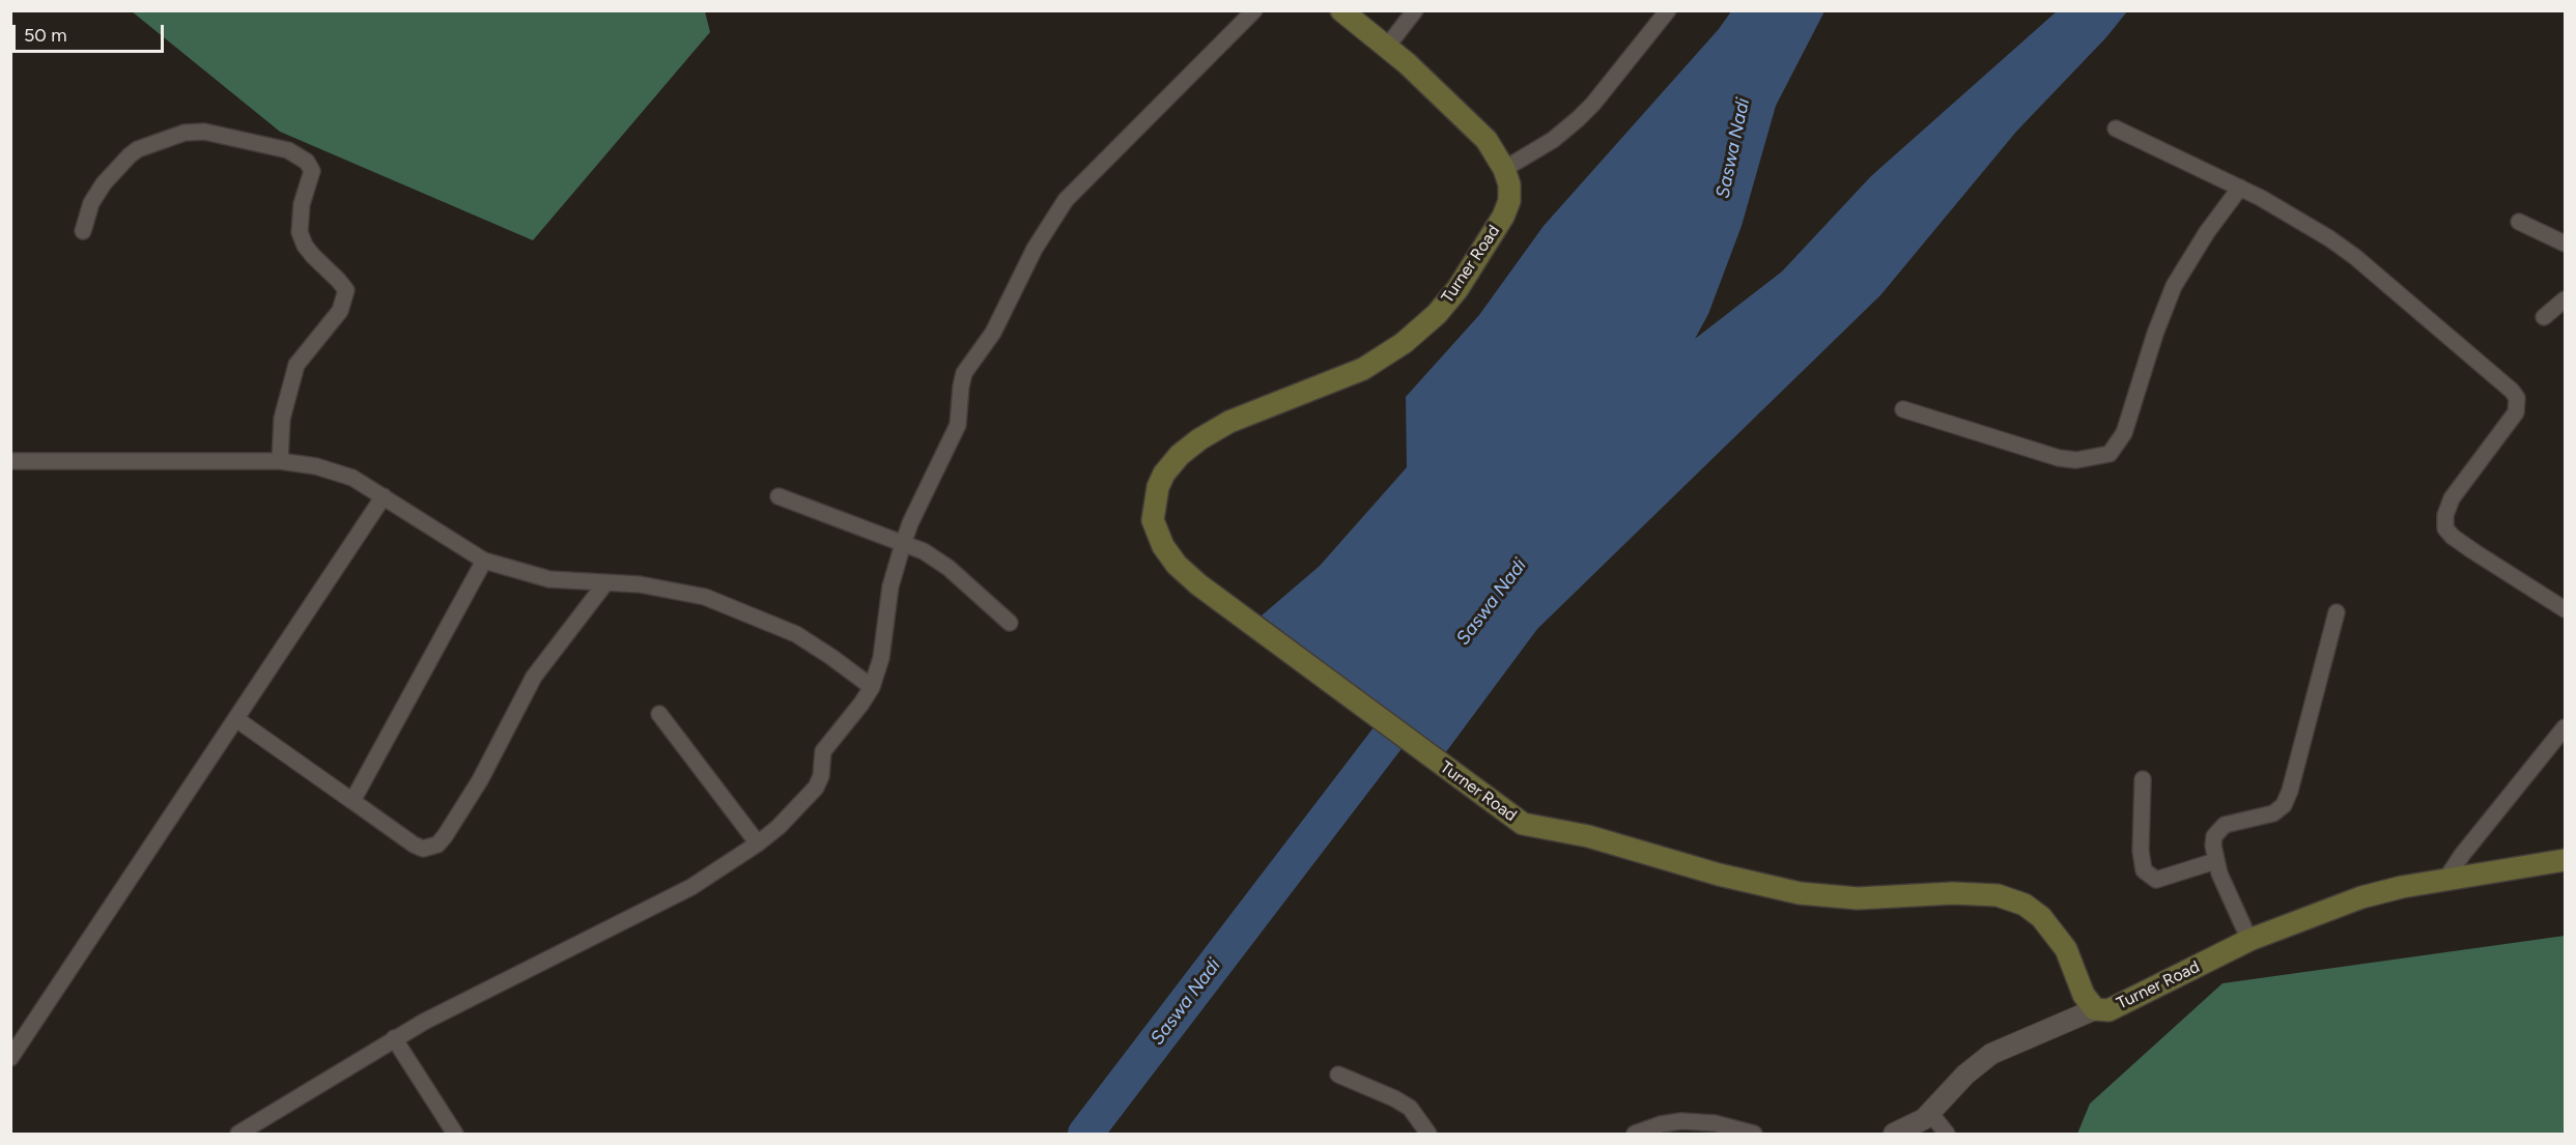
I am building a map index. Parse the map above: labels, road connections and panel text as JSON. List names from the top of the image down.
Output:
{
  "streets": {
    "main road": ["Turner Road"]
  },
  "water": ["Saswa Nadi"],
  "scale_bar": "50 m"
}
